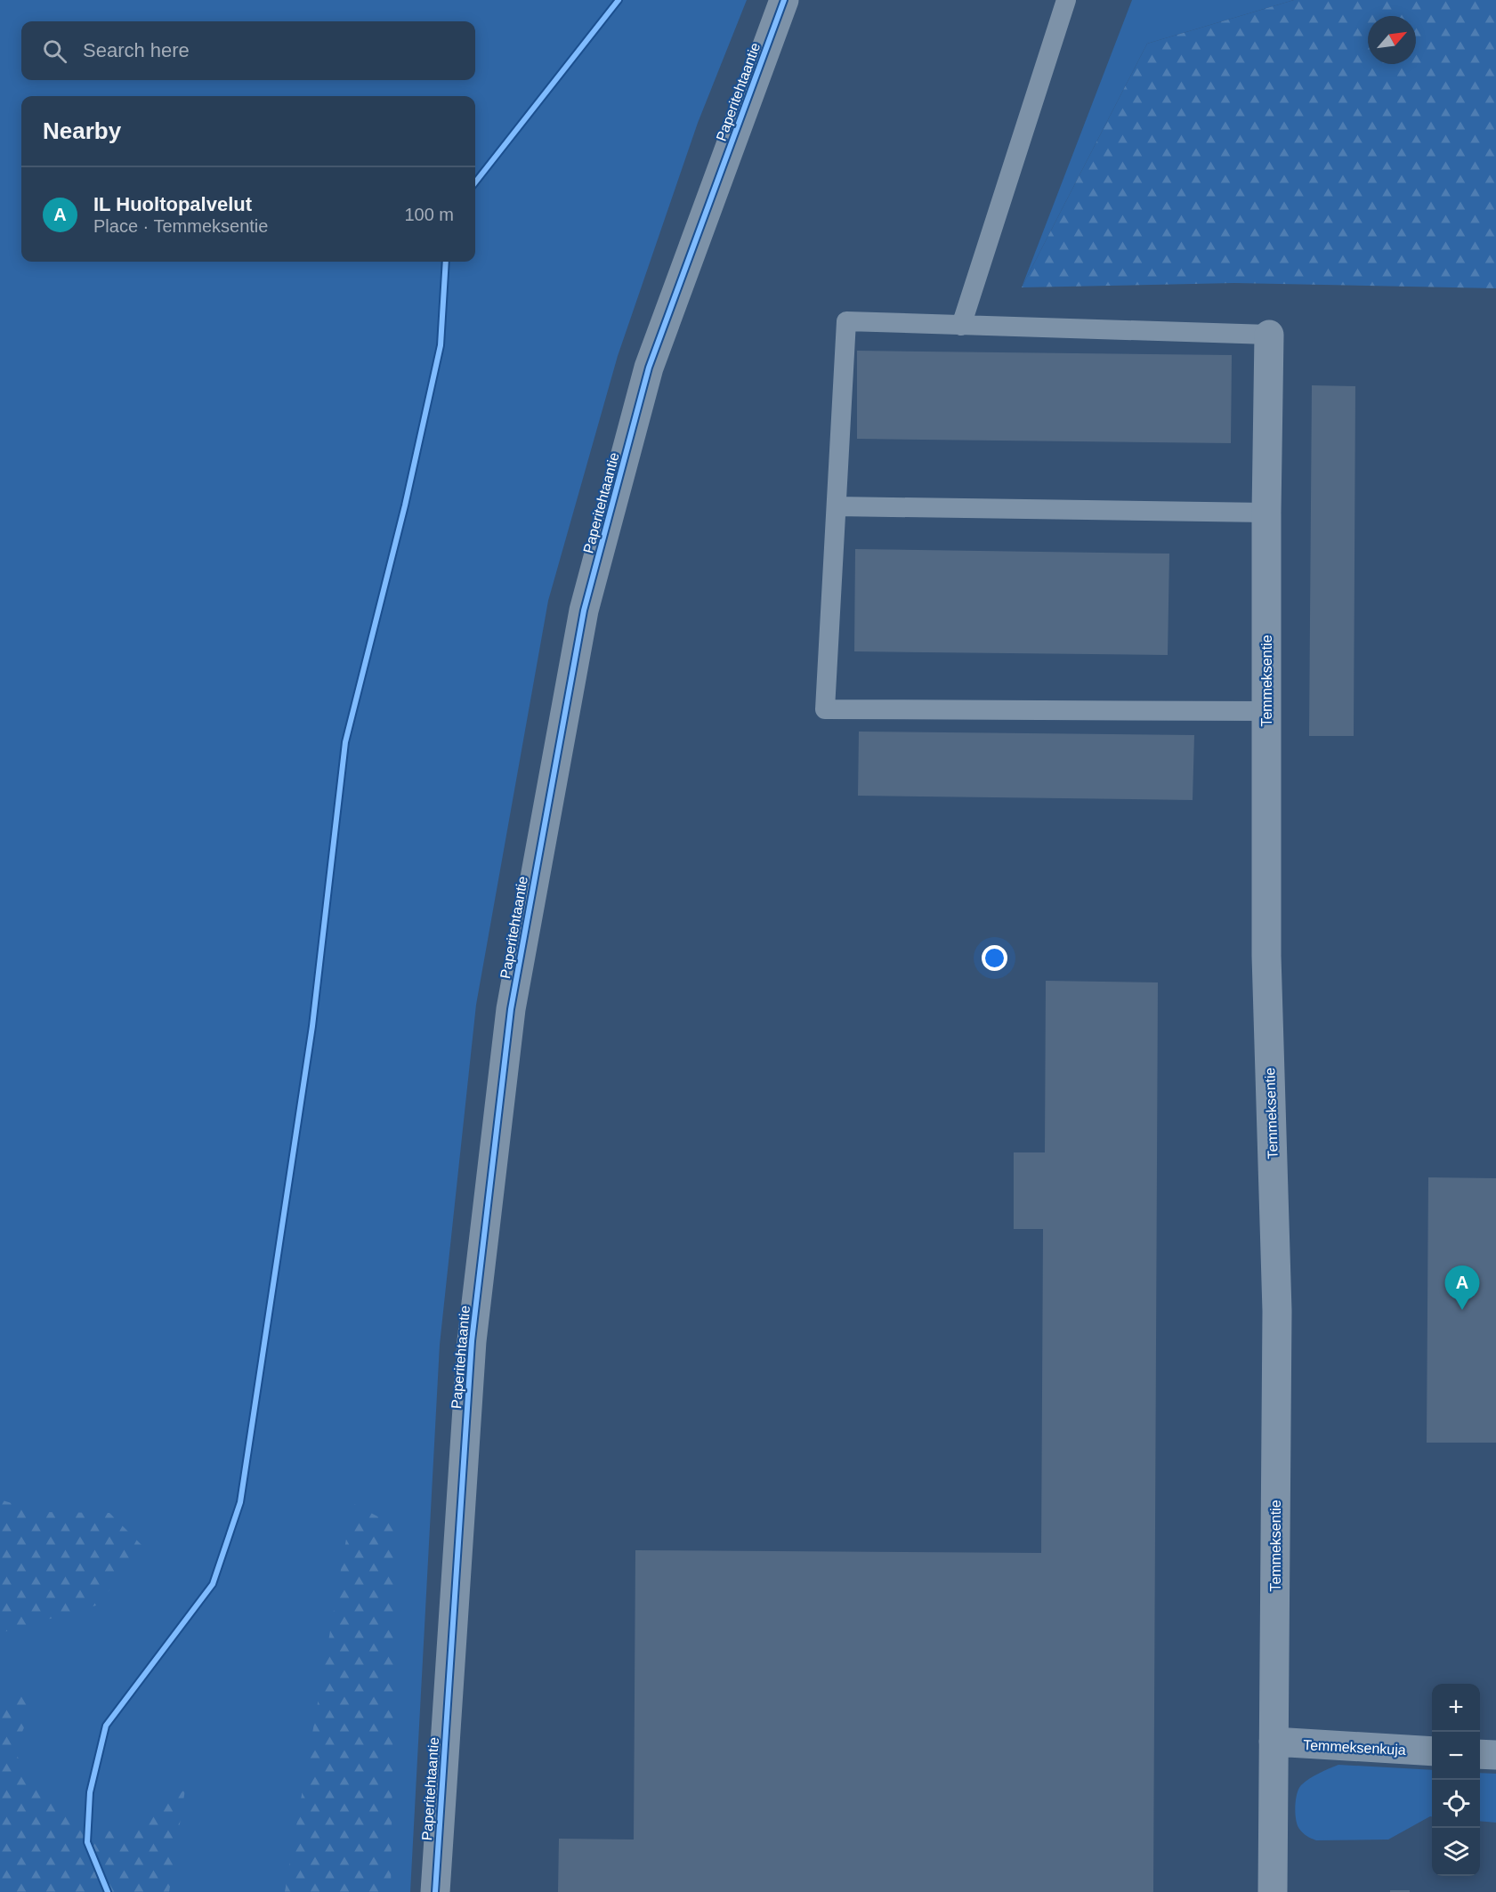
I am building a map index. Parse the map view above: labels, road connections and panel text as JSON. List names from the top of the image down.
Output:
{
  "streets": {
    "street": ["Paperitehtaantie", "Temmeksentie", "Temmeksenkuja"]
  },
  "crossings": [
    ["Temmeksentie", "Temmeksenkuja"]
  ],
  "north": "top right",
  "page": {
    "search": "Search here",
    "heading": "Nearby",
    "list": [
      {
        "mark": "A",
        "name": "IL Huoltopalvelut",
        "note": "Place · Temmeksentie",
        "value": "100 m"
      }
    ],
    "pins": "A",
    "map_buttons": ["+", "−"]
  }
}
